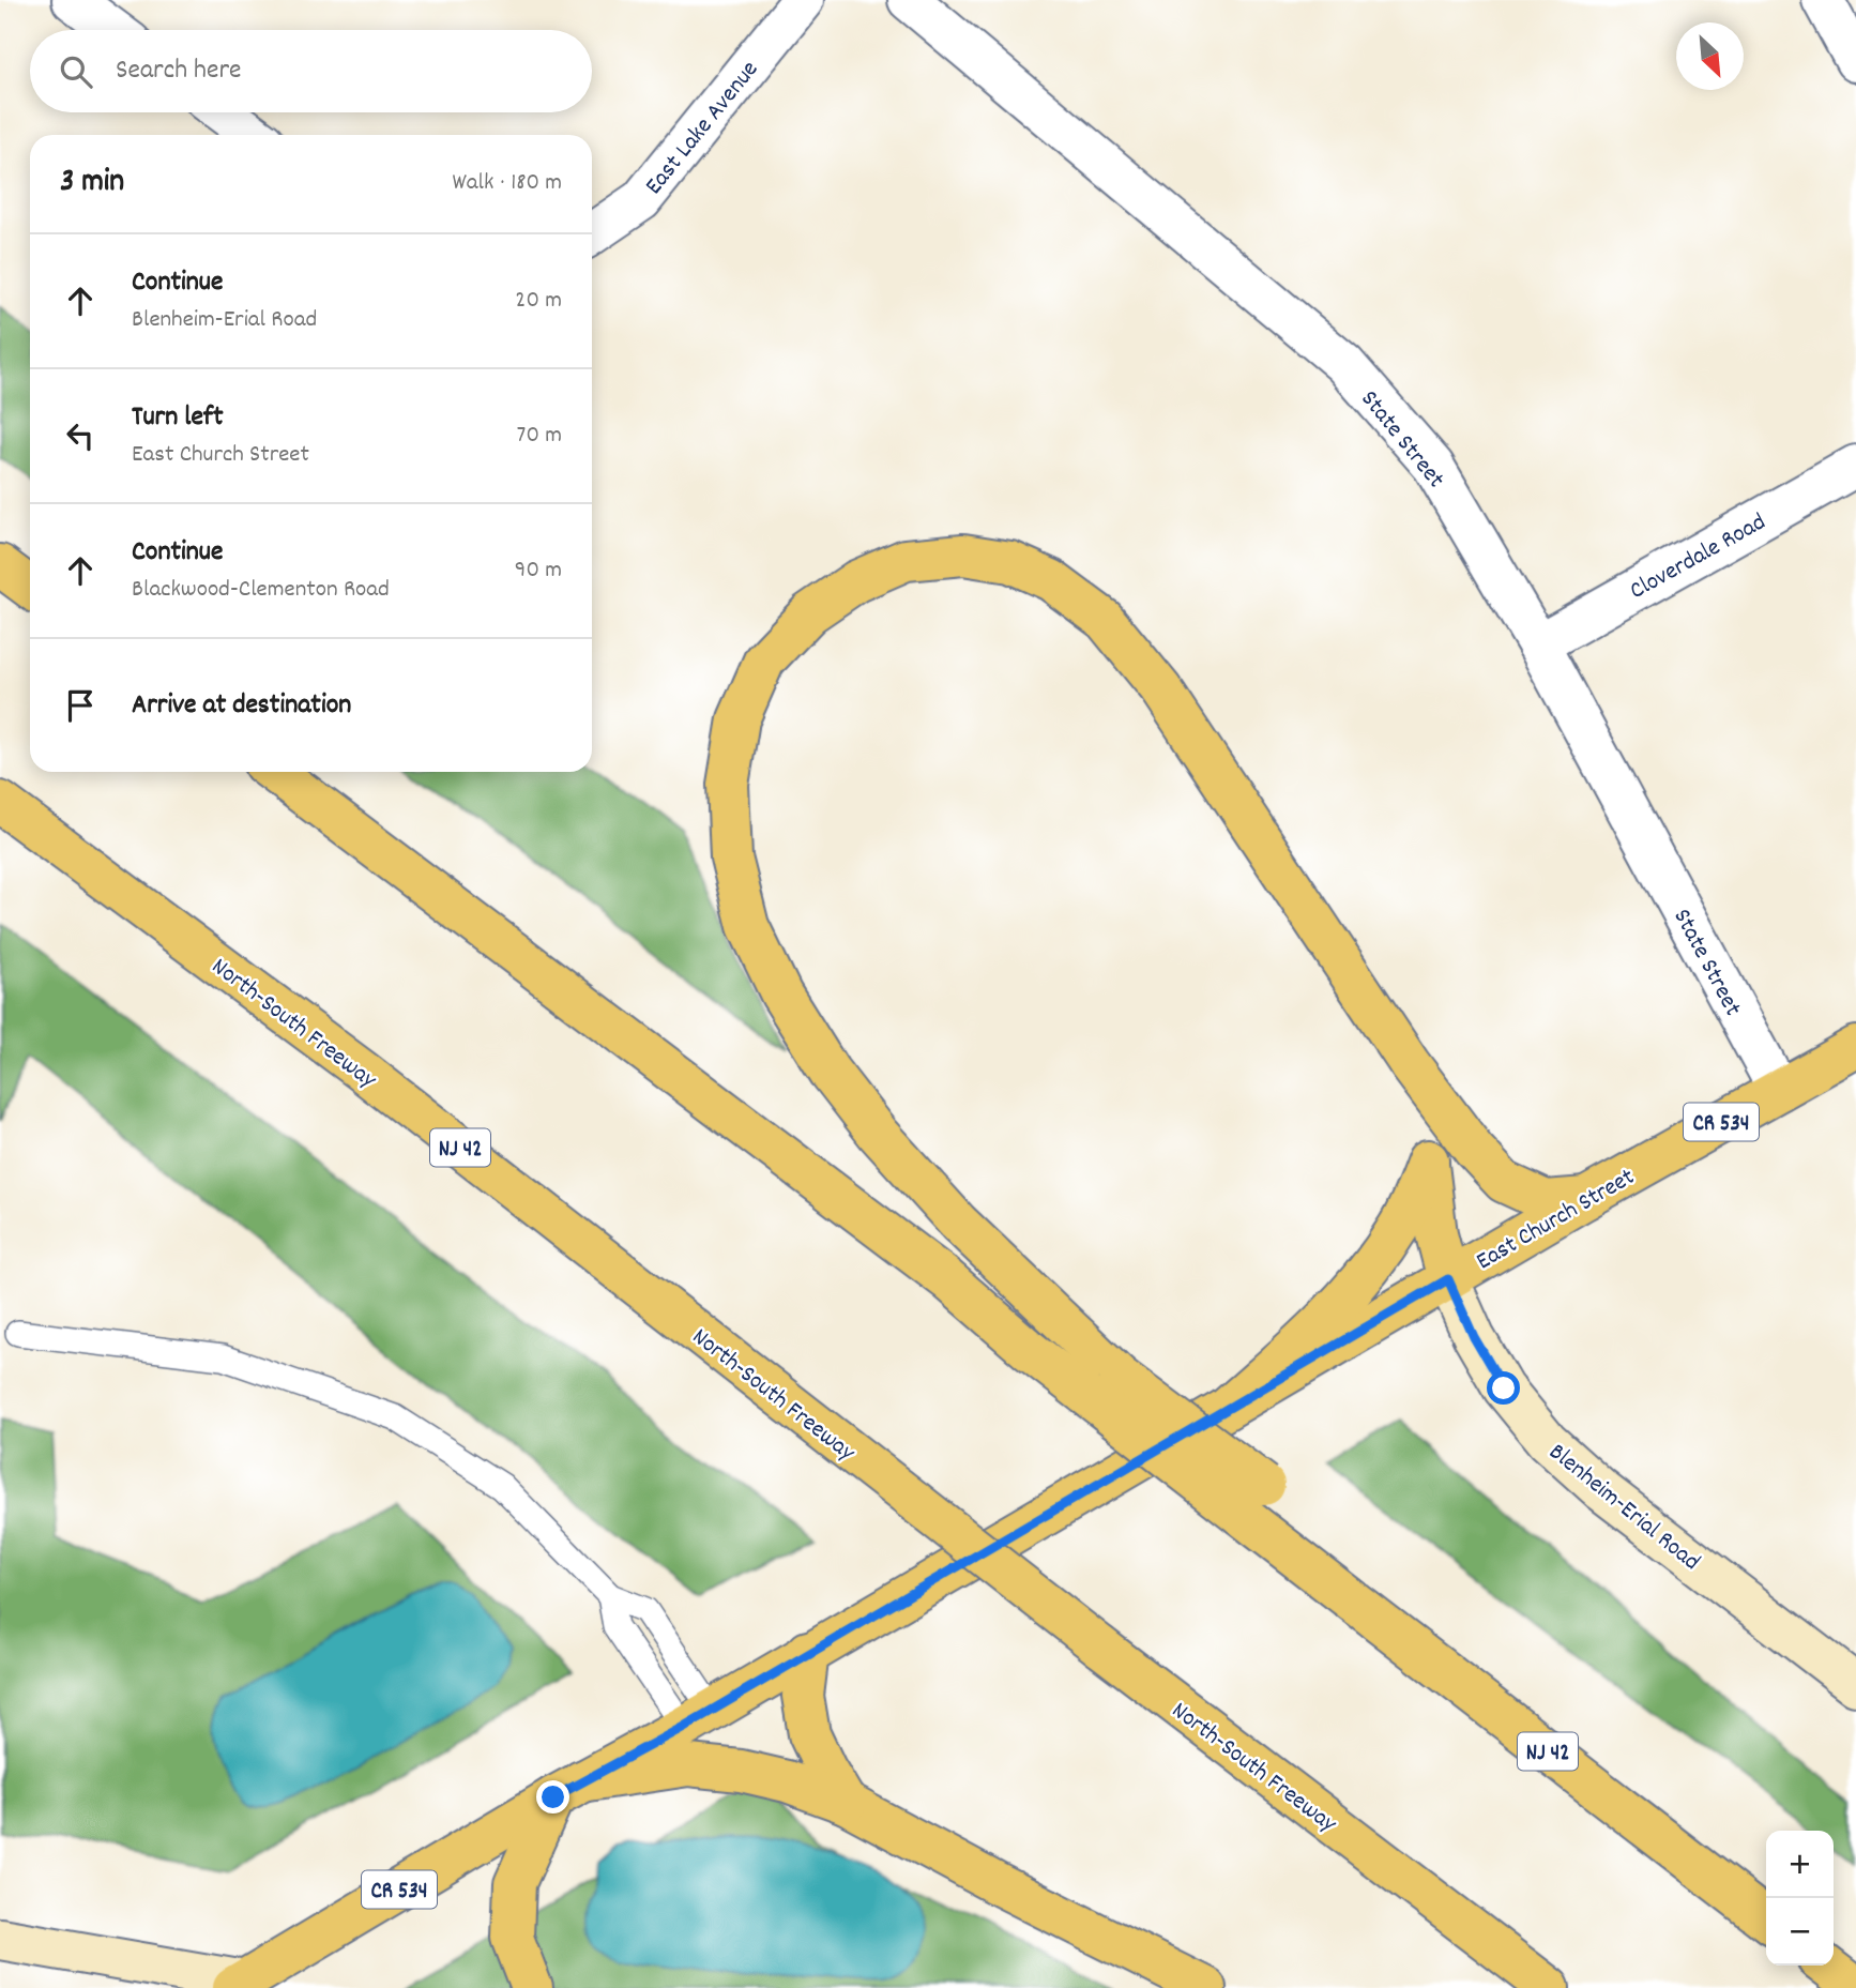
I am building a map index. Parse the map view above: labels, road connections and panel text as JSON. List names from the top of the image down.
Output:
{
  "streets": {
    "main road": [
      "North-South Freeway",
      "CR 534",
      "NJ 42",
      "East Church Street",
      "Blenheim-Erial Road"
    ],
    "street": ["East Lake Avenue", "State Street", "Cloverdale Road"]
  },
  "crossings": [
    ["State Street", "Cloverdale Road"],
    ["State Street", "East Church Street"],
    ["CR 534", "East Church Street"],
    ["East Church Street", "Blenheim-Erial Road"]
  ],
  "north": "bottom right",
  "page": {
    "search": "Search here",
    "heading": ["3 min", "Walk · 180 m"],
    "list": [
      ["Continue", "Blenheim-Erial Road", "20 m"],
      ["Turn left", "East Church Street", "70 m"],
      ["Continue", "Blackwood-Clementon Road", "90 m"],
      "Arrive at destination"
    ],
    "map_buttons": ["+", "−"]
  }
}
